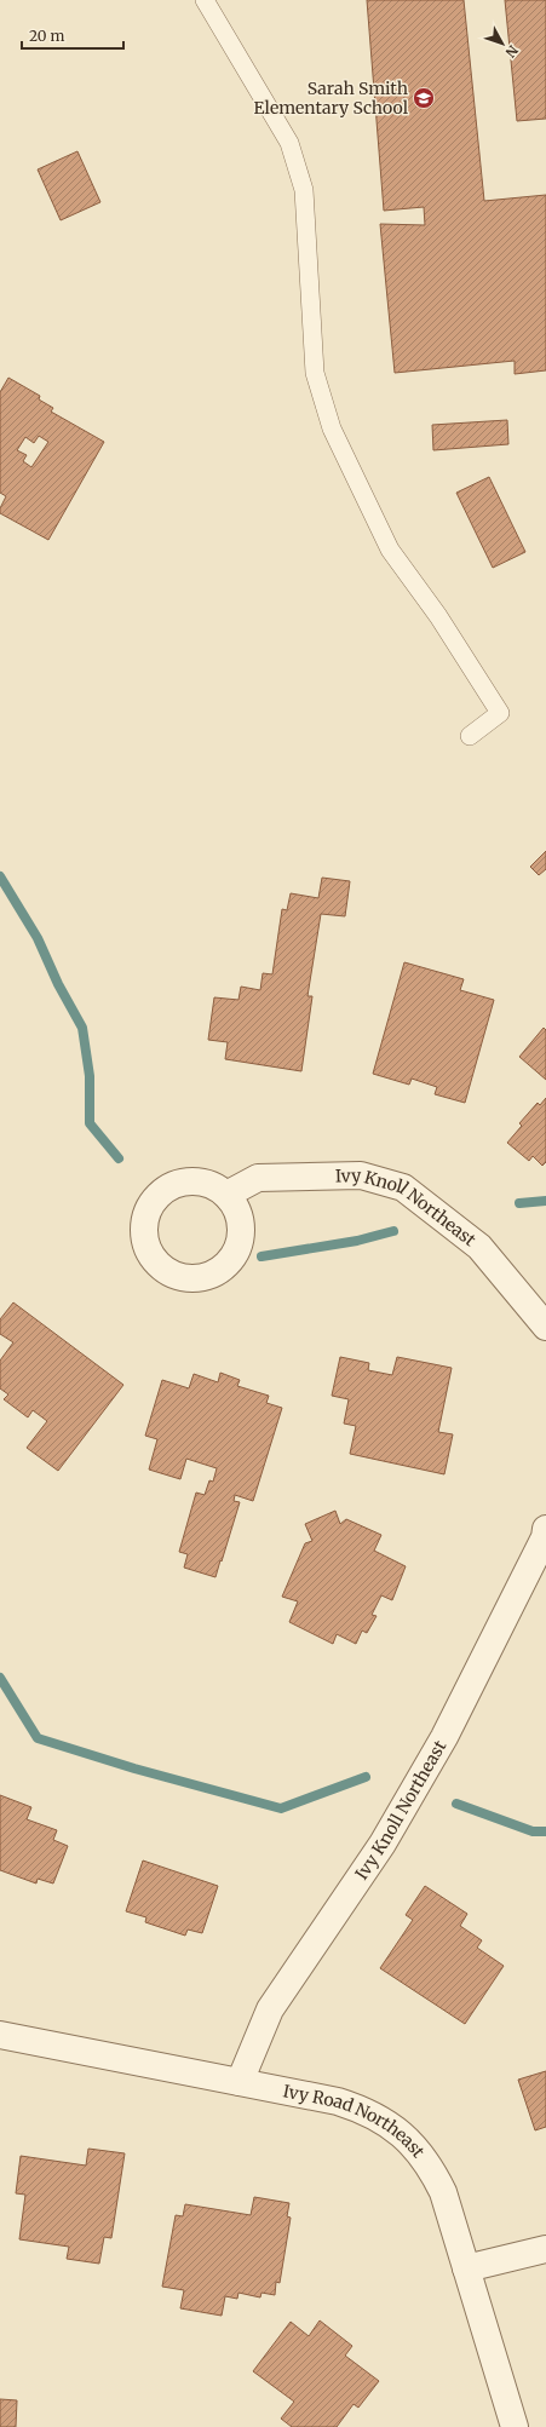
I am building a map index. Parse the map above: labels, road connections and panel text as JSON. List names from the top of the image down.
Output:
{
  "streets": {
    "street": ["Ivy Knoll Northeast", "Ivy Road Northeast"]
  },
  "crossings": [
    ["Ivy Knoll Northeast", "Ivy Road Northeast"]
  ],
  "places": {
    "school or university": ["Sarah Smith Elementary School"]
  },
  "scale_bar": "20 m",
  "north": "bottom right"
}
